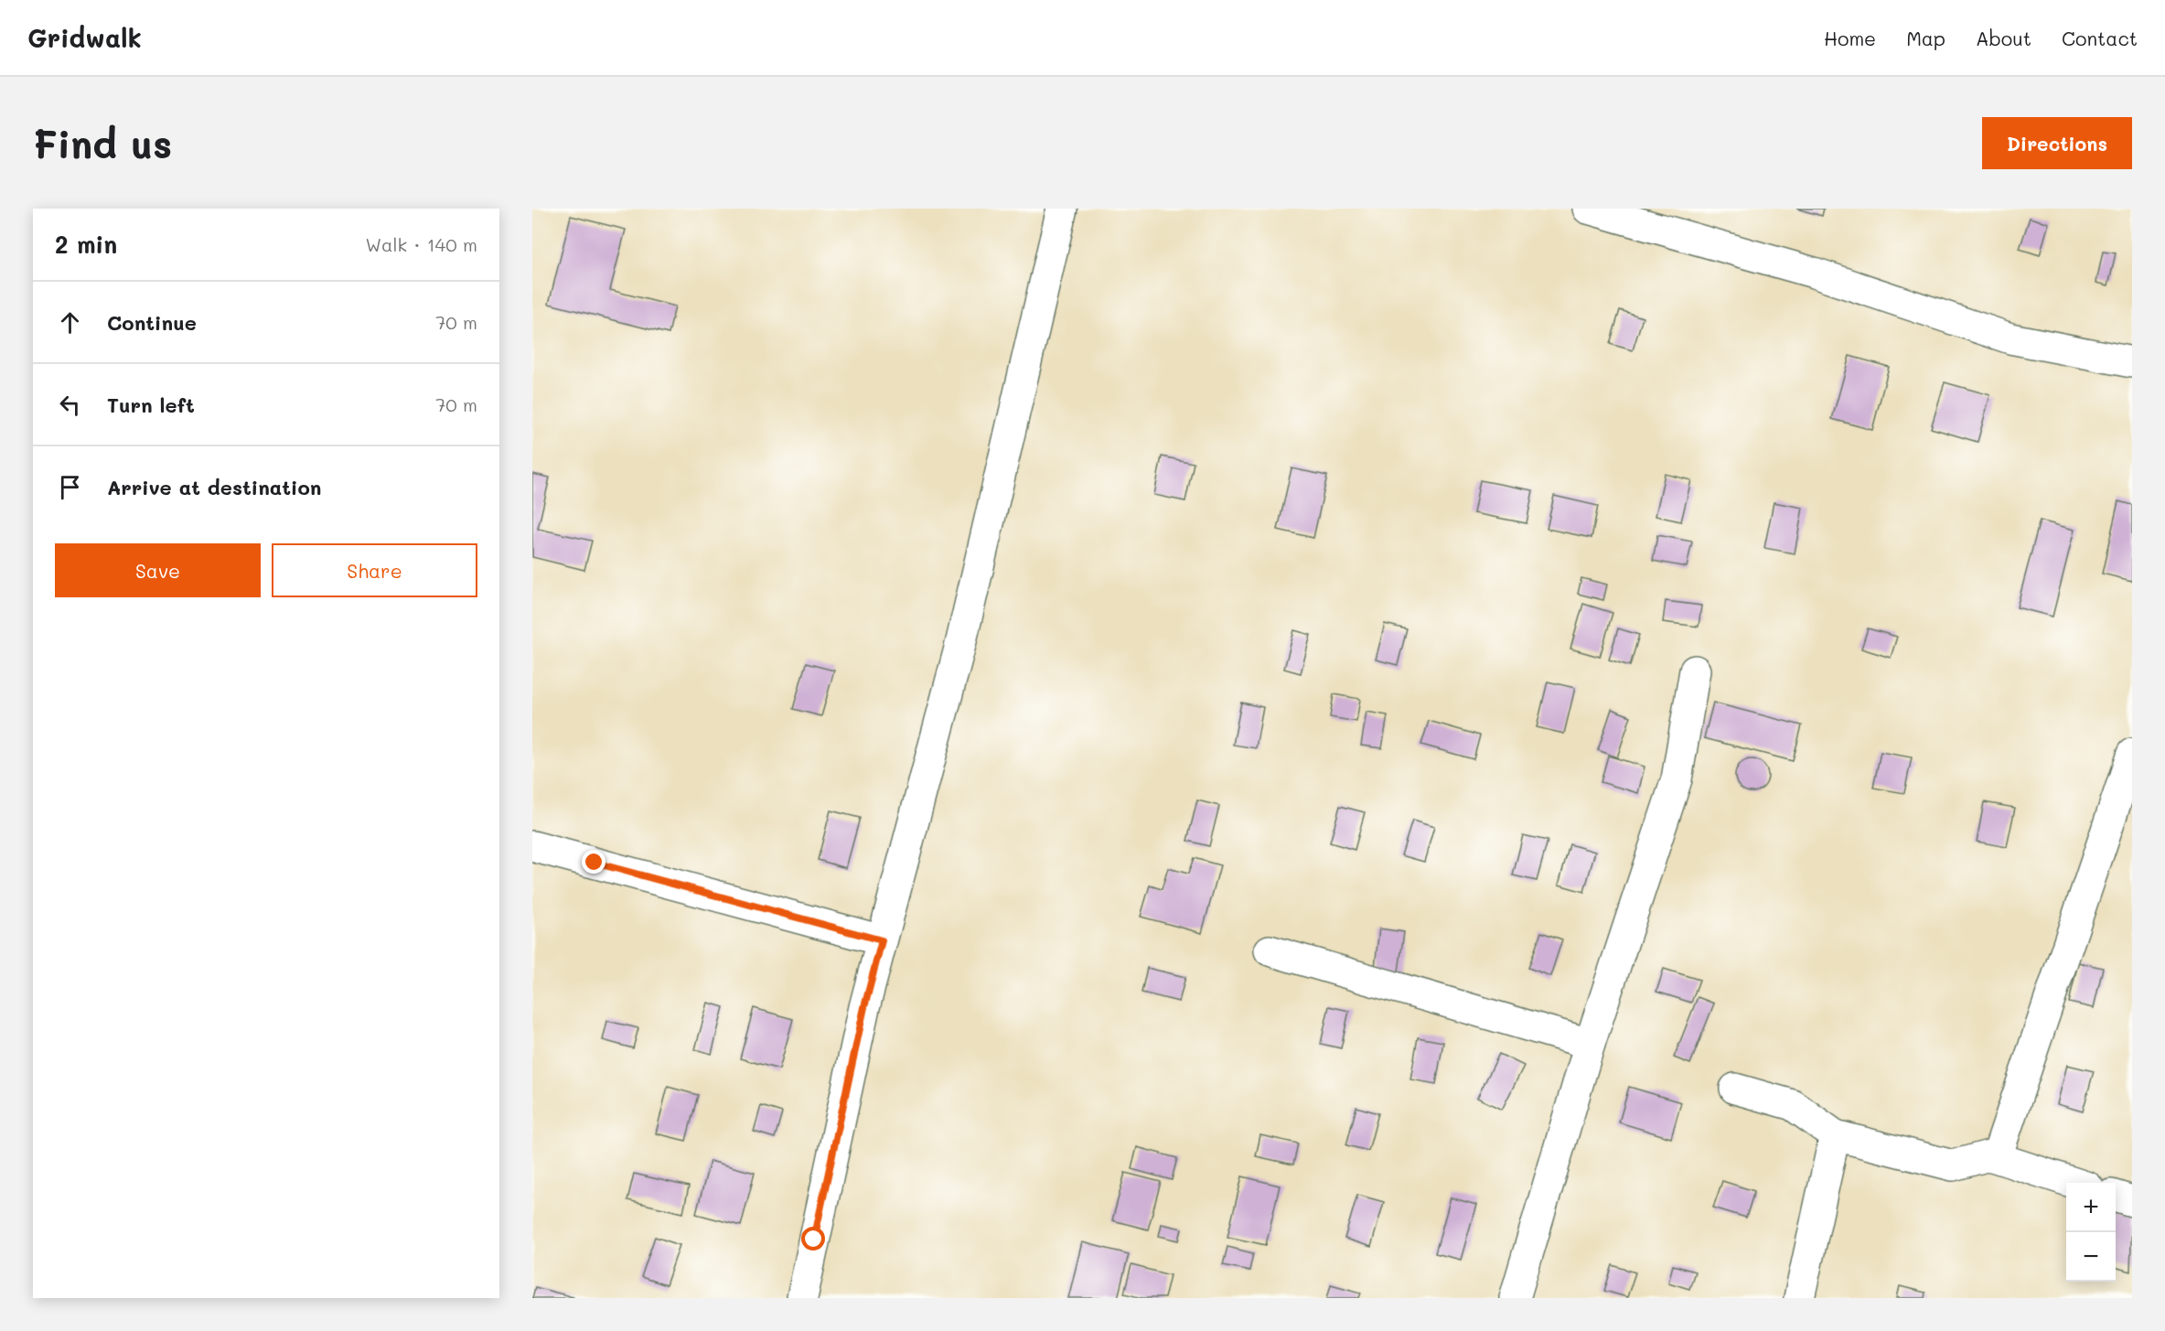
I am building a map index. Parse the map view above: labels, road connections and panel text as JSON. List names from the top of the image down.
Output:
{
  "page": {
    "header": "Gridwalk",
    "nav": [
      "Home",
      "Map",
      "About",
      "Contact"
    ],
    "buttons": [
      "Directions",
      ["Save", "Share"]
    ],
    "title": "Find us",
    "heading": ["2 min", "Walk · 140 m"],
    "list": [
      ["Continue", "70 m"],
      ["Turn left", "70 m"],
      "Arrive at destination"
    ],
    "map_buttons": ["+", "−"]
  }
}
